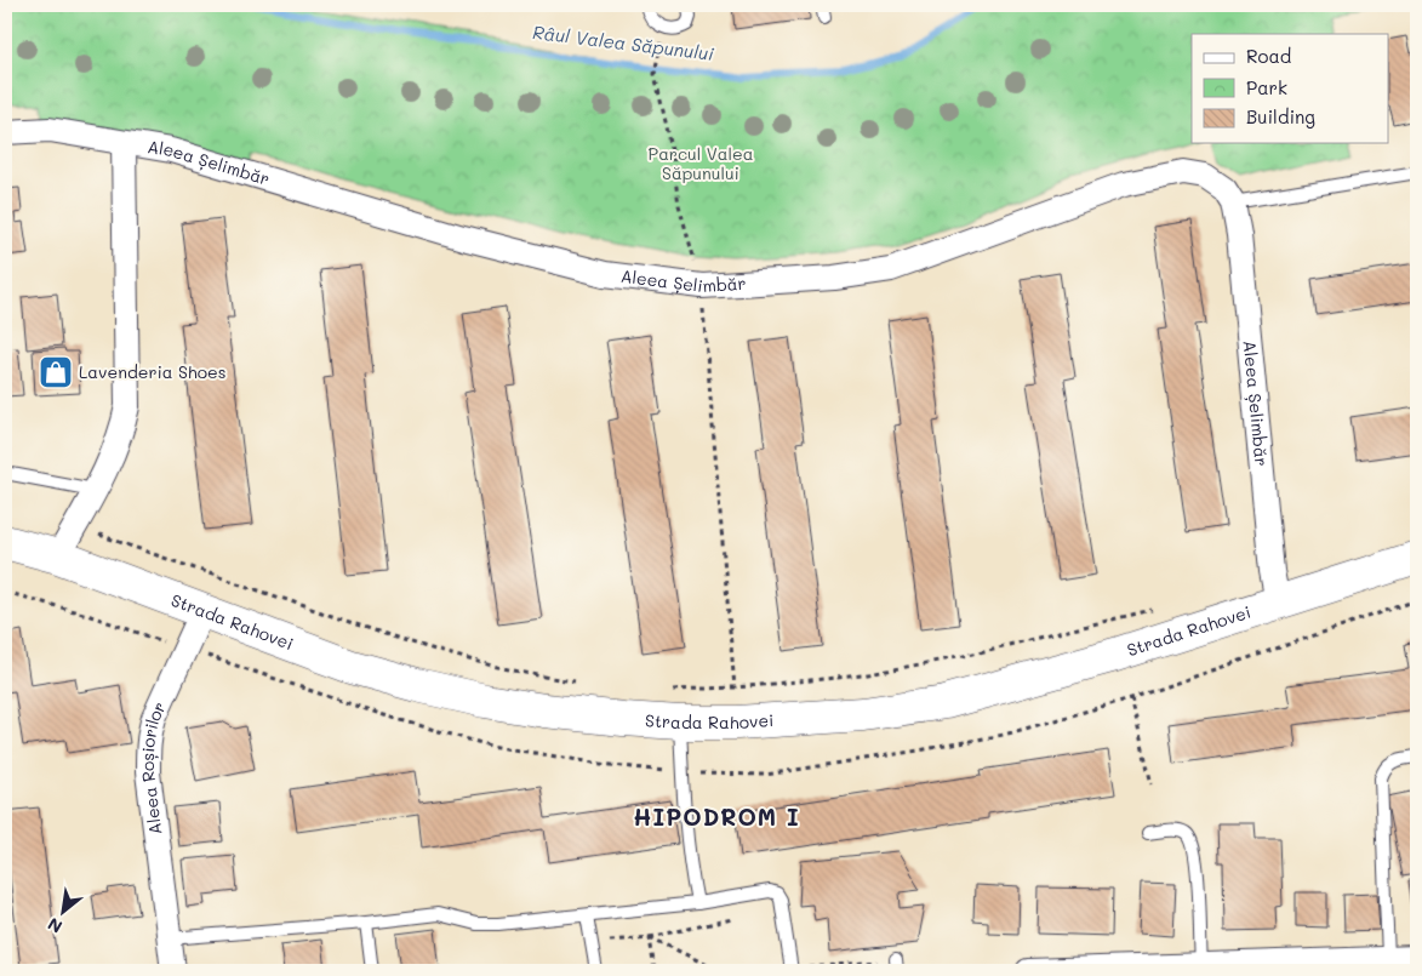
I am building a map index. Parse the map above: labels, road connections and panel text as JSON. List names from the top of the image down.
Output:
{
  "streets": {
    "main road": ["Strada Rahovei"],
    "street": ["Aleea Șelimbăr", "Aleea Roșiorilor"]
  },
  "crossings": [
    ["Aleea Șelimbăr", "Strada Rahovei"],
    ["Strada Rahovei", "Aleea Roșiorilor"]
  ],
  "districts": ["HIPODROM I"],
  "water": ["Râul Valea Săpunului"],
  "parks": ["Parcul Valea Săpunului"],
  "places": {
    "shop": ["Lavenderia Shoes"]
  },
  "legend": ["Road", "Park", "Building"],
  "north": "bottom left"
}
